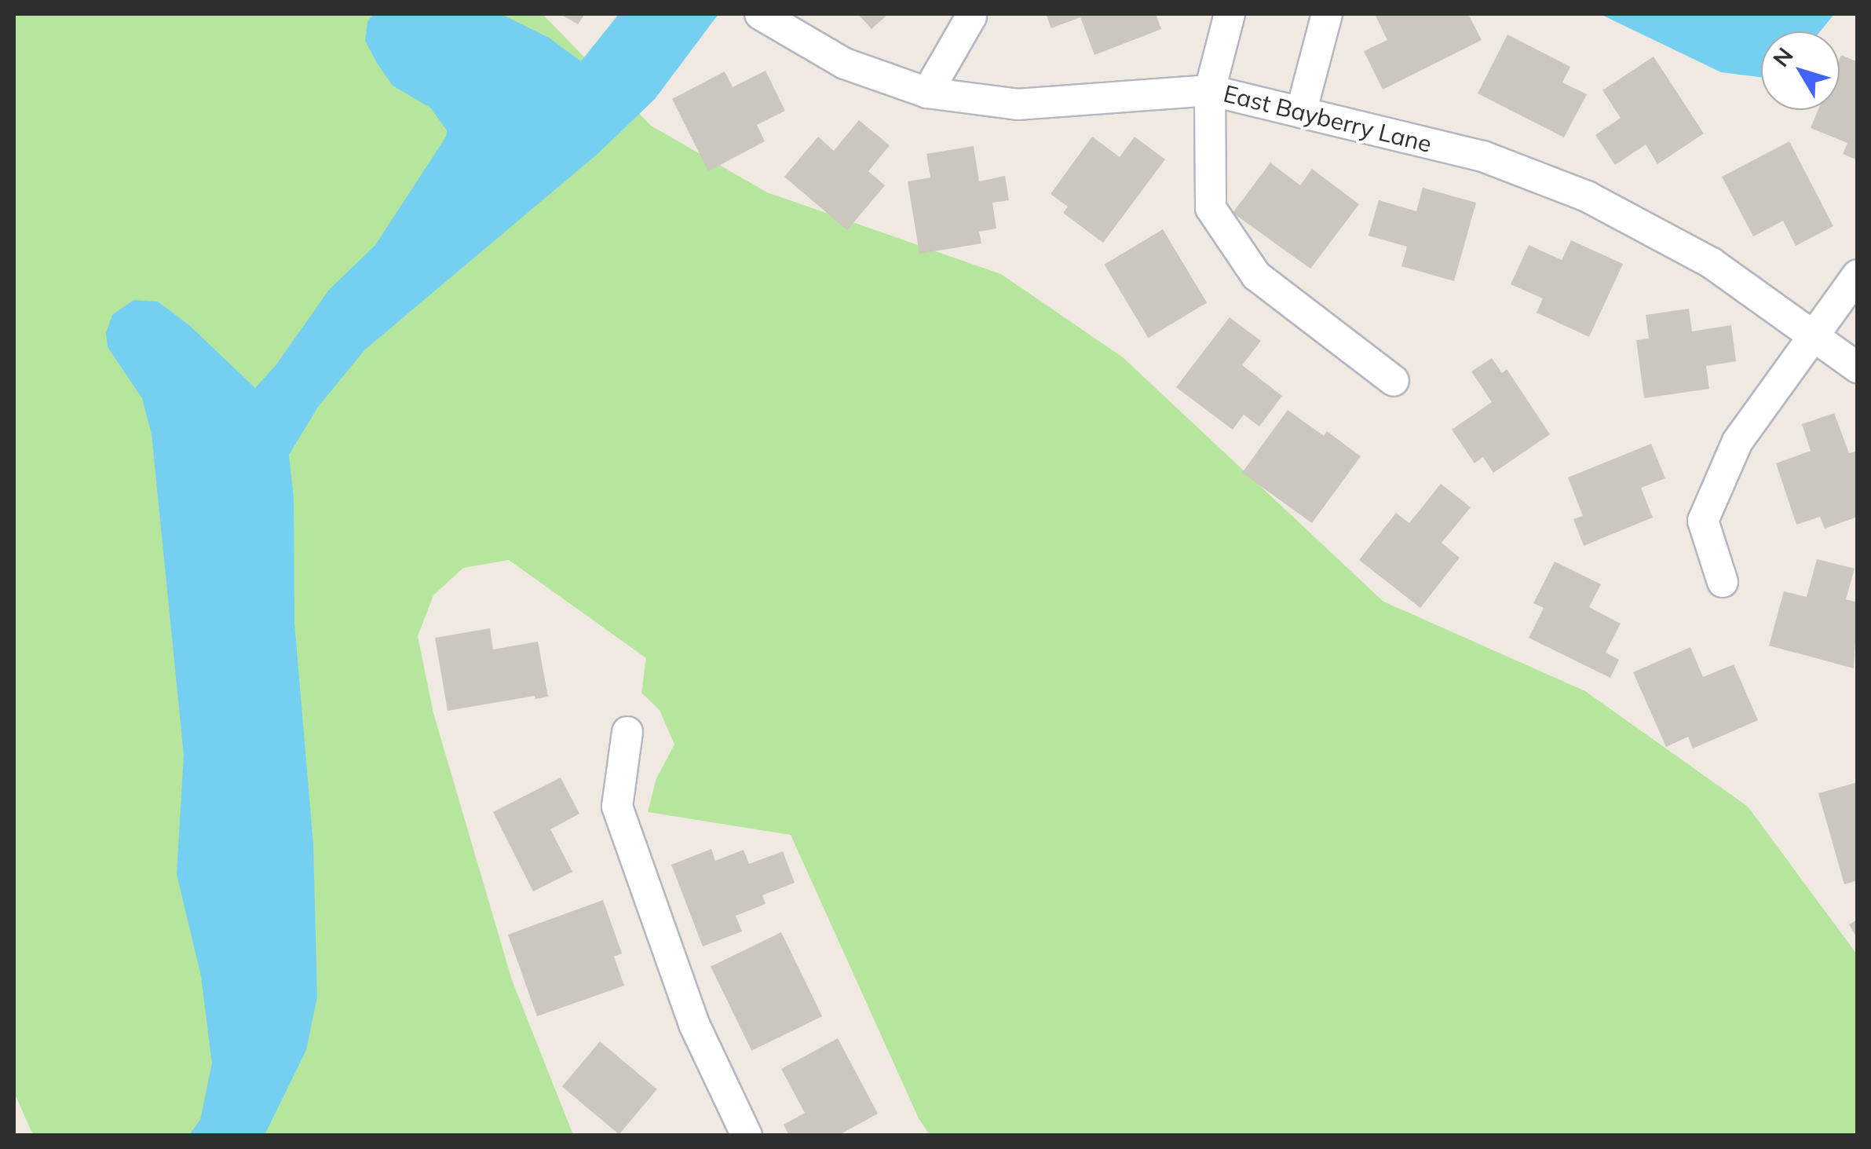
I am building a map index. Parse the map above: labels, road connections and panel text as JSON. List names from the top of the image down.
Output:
{
  "streets": {
    "street": ["East Bayberry Lane"]
  },
  "north": "top left"
}
